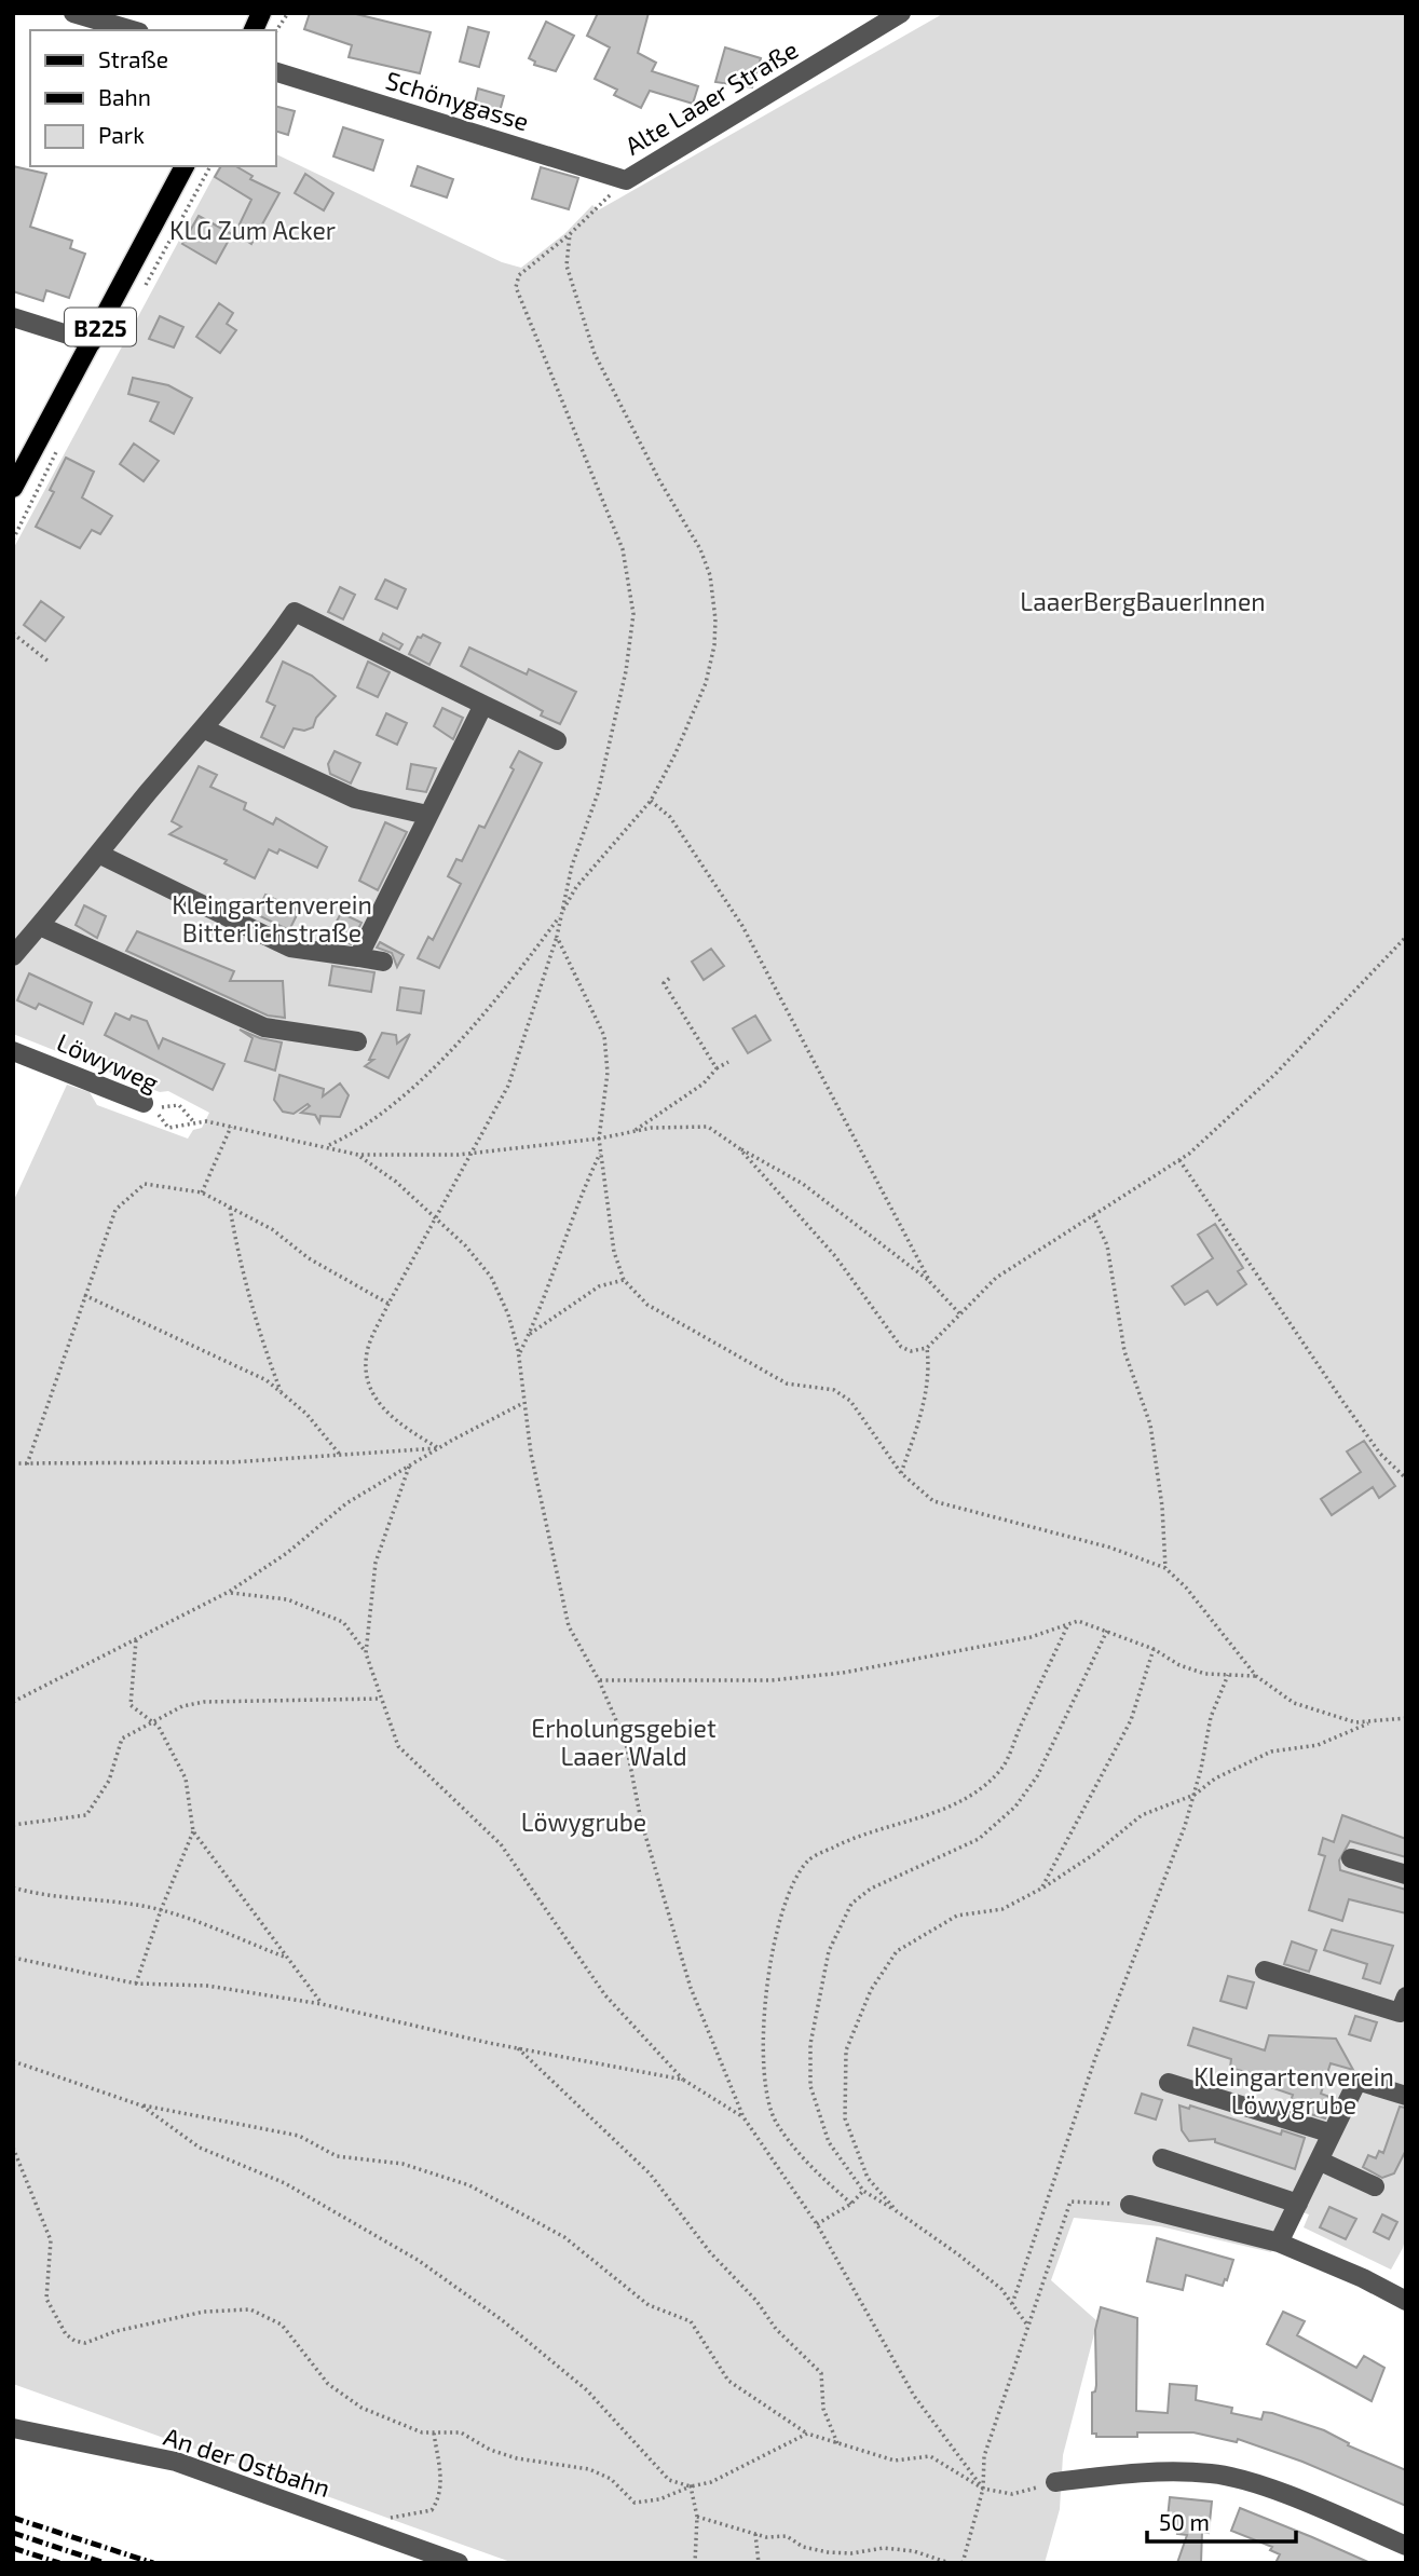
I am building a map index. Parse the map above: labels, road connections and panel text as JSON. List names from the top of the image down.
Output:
{
  "streets": {
    "main road": ["B225"],
    "street": [
      "Alte Laaer Straße",
      "Schönygasse",
      "Löwyweg",
      "An der Ostbahn"
    ]
  },
  "crossings": [
    ["Alte Laaer Straße", "Schönygasse"]
  ],
  "parks": [
    "KLG Zum Acker",
    "LaaerBergBauerInnen",
    "Kleingartenverein Bitterlichstraße",
    "Erholungsgebiet Laaer Wald",
    "Löwygrube",
    "Kleingartenverein Löwygrube"
  ],
  "legend": ["Straße", "Bahn", "Park"],
  "scale_bar": "50 m"
}
